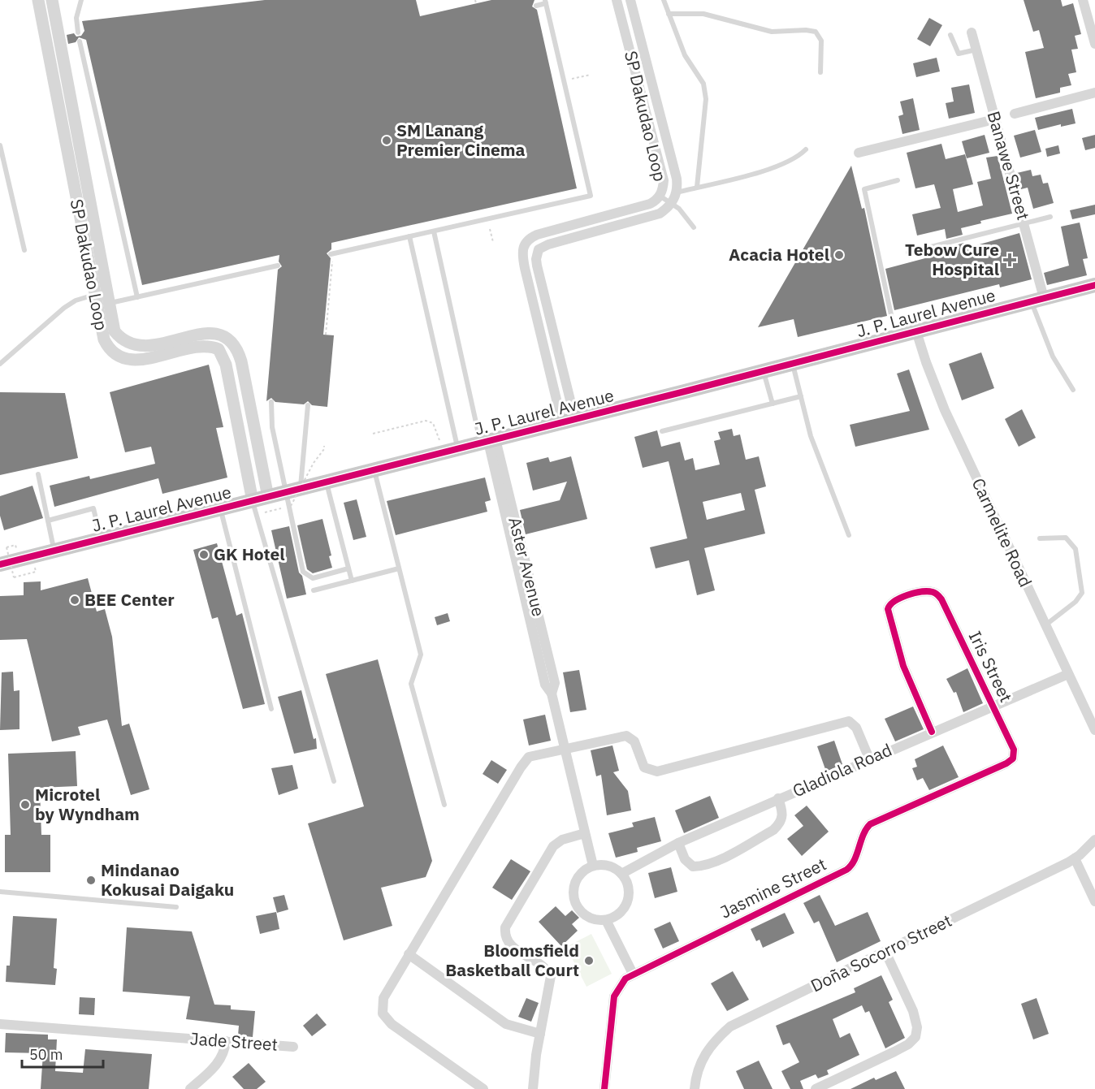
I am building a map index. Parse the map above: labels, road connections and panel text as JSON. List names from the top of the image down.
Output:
{
  "streets": {
    "main road": ["J. P. Laurel Avenue"],
    "street": [
      "SP Dakudao Loop",
      "Banawe Street",
      "Carmelite Road",
      "Aster Avenue",
      "Iris Street",
      "Gladiola Road",
      "Jasmine Street",
      "Doña Socorro Street",
      "Jade Street"
    ]
  },
  "crossings": [
    ["SP Dakudao Loop", "J. P. Laurel Avenue"],
    ["Banawe Street", "J. P. Laurel Avenue"],
    ["J. P. Laurel Avenue", "Carmelite Road"],
    ["J. P. Laurel Avenue", "Aster Avenue"],
    ["Carmelite Road", "Gladiola Road"],
    ["Aster Avenue", "Gladiola Road"],
    ["Iris Street", "Gladiola Road"],
    ["Iris Street", "Jasmine Street"]
  ],
  "places": {
    "other": [
      "SM Lanang Premier Cinema",
      "Acacia Hotel",
      "GK Hotel",
      "BEE Center",
      "Microtel by Wyndham",
      "Mindanao Kokusai Daigaku",
      "Bloomsfield Basketball Court"
    ],
    "health": ["Tebow Cure Hospital"]
  },
  "scale_bar": "50 m"
}
